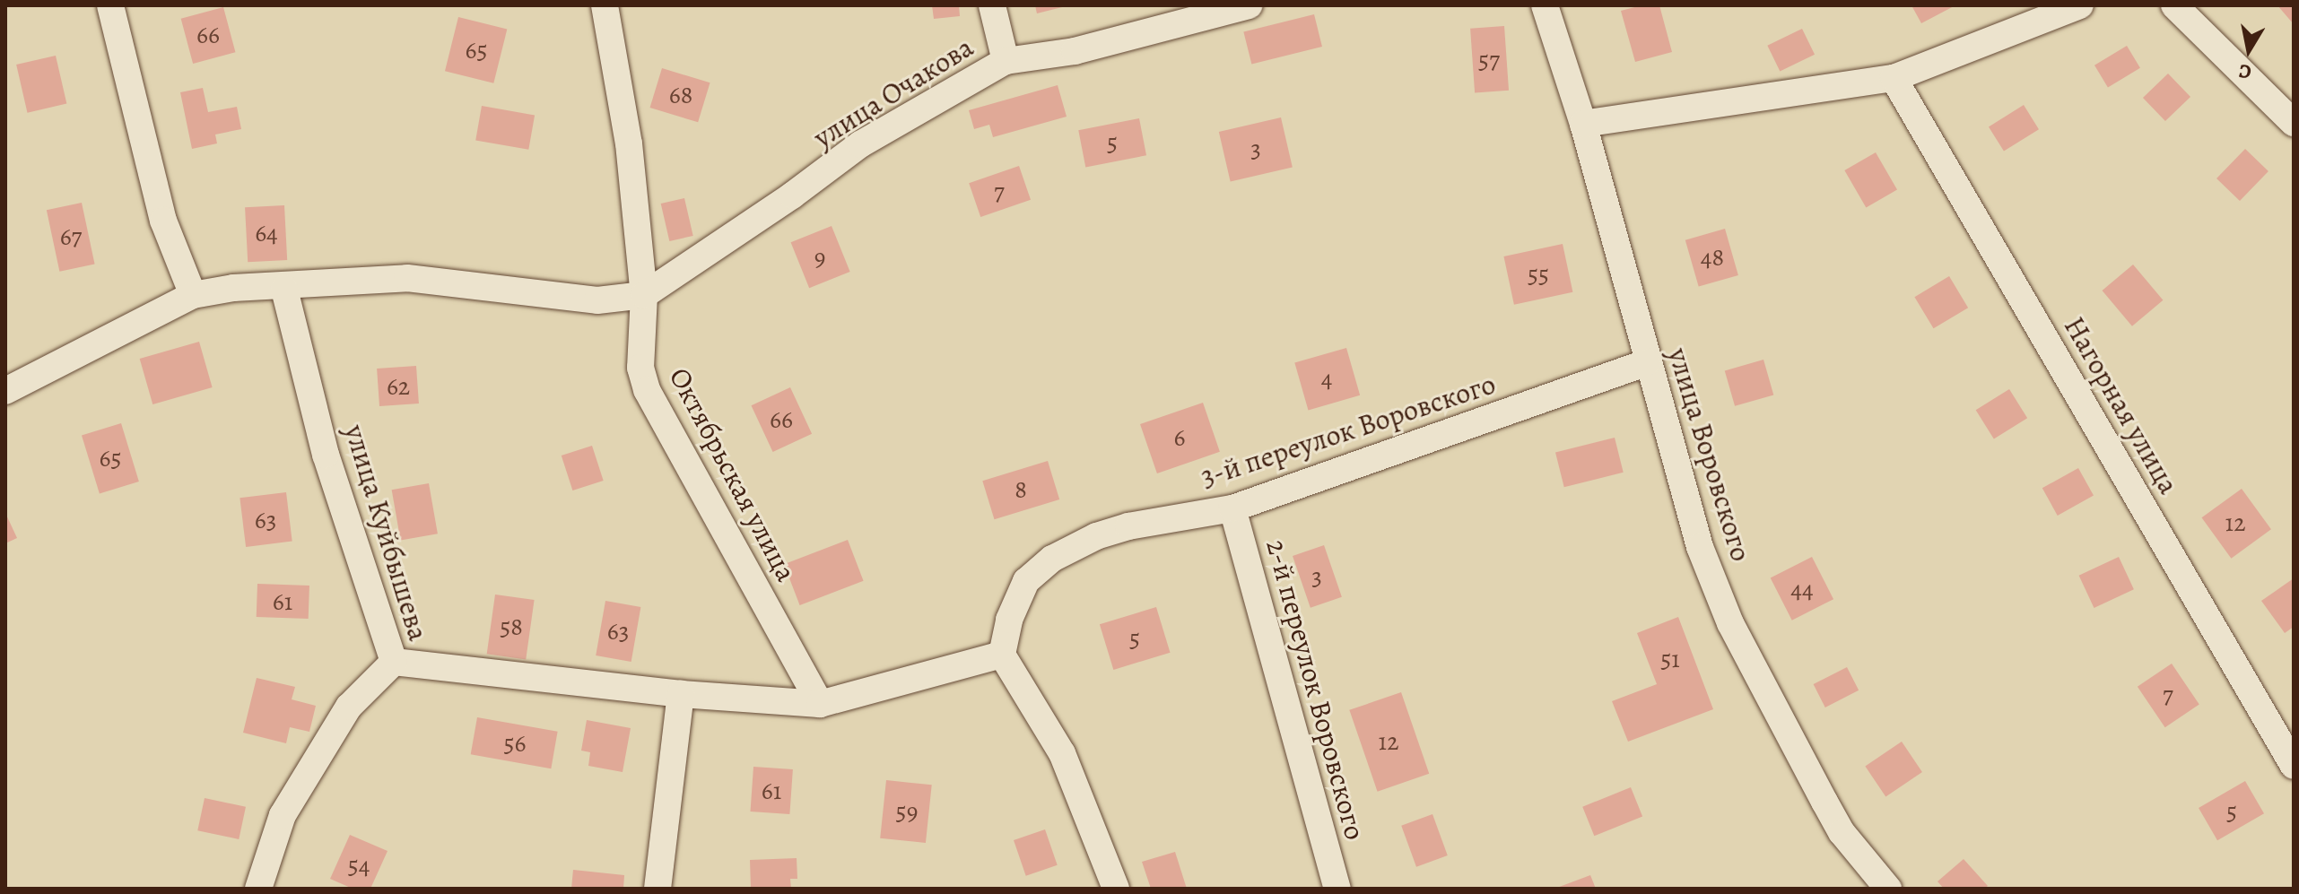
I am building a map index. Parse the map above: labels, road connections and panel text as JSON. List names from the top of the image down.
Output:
{
  "streets": {
    "street": [
      "улица Очакова",
      "Нагорная улица",
      "3-й переулок Воровского",
      "улица Воровского",
      "Октябрьская улица",
      "улица Куйбышева",
      "2-й переулок Воровского"
    ]
  },
  "crossings": [
    ["улица Очакова", "Октябрьская улица"],
    ["3-й переулок Воровского", "улица Воровского"],
    ["3-й переулок Воровского", "2-й переулок Воровского"]
  ],
  "house_numbers": [
    "66",
    "65",
    "57",
    "68",
    "5",
    "3",
    "7",
    "64",
    "67",
    "9",
    "48",
    "55",
    "4",
    "62",
    "66",
    "6",
    "65",
    "8",
    "63",
    "12",
    "3",
    "44",
    "61",
    "58",
    "63",
    "5",
    "51",
    "7",
    "12",
    "56",
    "61",
    "59",
    "5",
    "54"
  ],
  "north": "bottom"
}
